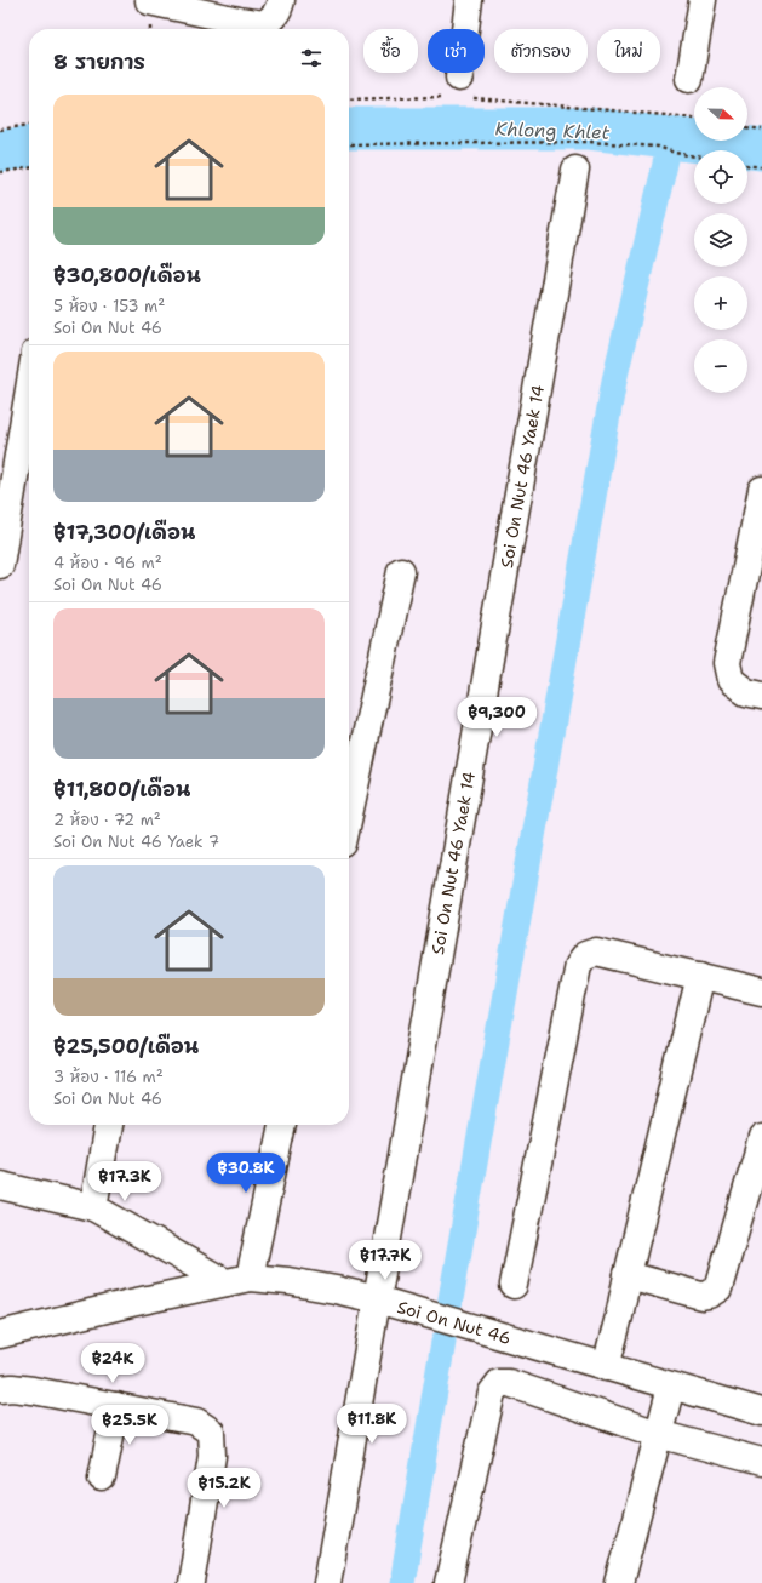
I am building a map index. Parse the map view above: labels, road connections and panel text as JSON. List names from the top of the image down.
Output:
{
  "streets": {
    "street": ["Soi On Nut 46 Yaek 14", "Soi On Nut 46"]
  },
  "crossings": [
    ["Soi On Nut 46 Yaek 14", "Soi On Nut 46"]
  ],
  "water": ["Khlong Khlet"],
  "north": "right",
  "page": {
    "chip": [
      "ซื้อ",
      "เช่า",
      "ตัวกรอง",
      "ใหม่"
    ],
    "heading": "8 รายการ",
    "map_buttons": ["+", "−"],
    "list": [
      {
        "name": "฿30,800/เดือน",
        "note": "5 ห้อง · 153 m² · Soi On Nut 46"
      },
      {
        "name": "฿17,300/เดือน",
        "note": "4 ห้อง · 96 m² · Soi On Nut 46"
      },
      {
        "name": "฿11,800/เดือน",
        "note": "2 ห้อง · 72 m² · Soi On Nut 46 Yaek 7"
      },
      {
        "name": "฿25,500/เดือน",
        "note": "3 ห้อง · 116 m² · Soi On Nut 46"
      }
    ],
    "price": [
      "฿9,300",
      "฿30.8K",
      "฿17.3K",
      "฿17.7K",
      "฿24K",
      "฿11.8K",
      "฿25.5K",
      "฿15.2K"
    ]
  }
}
